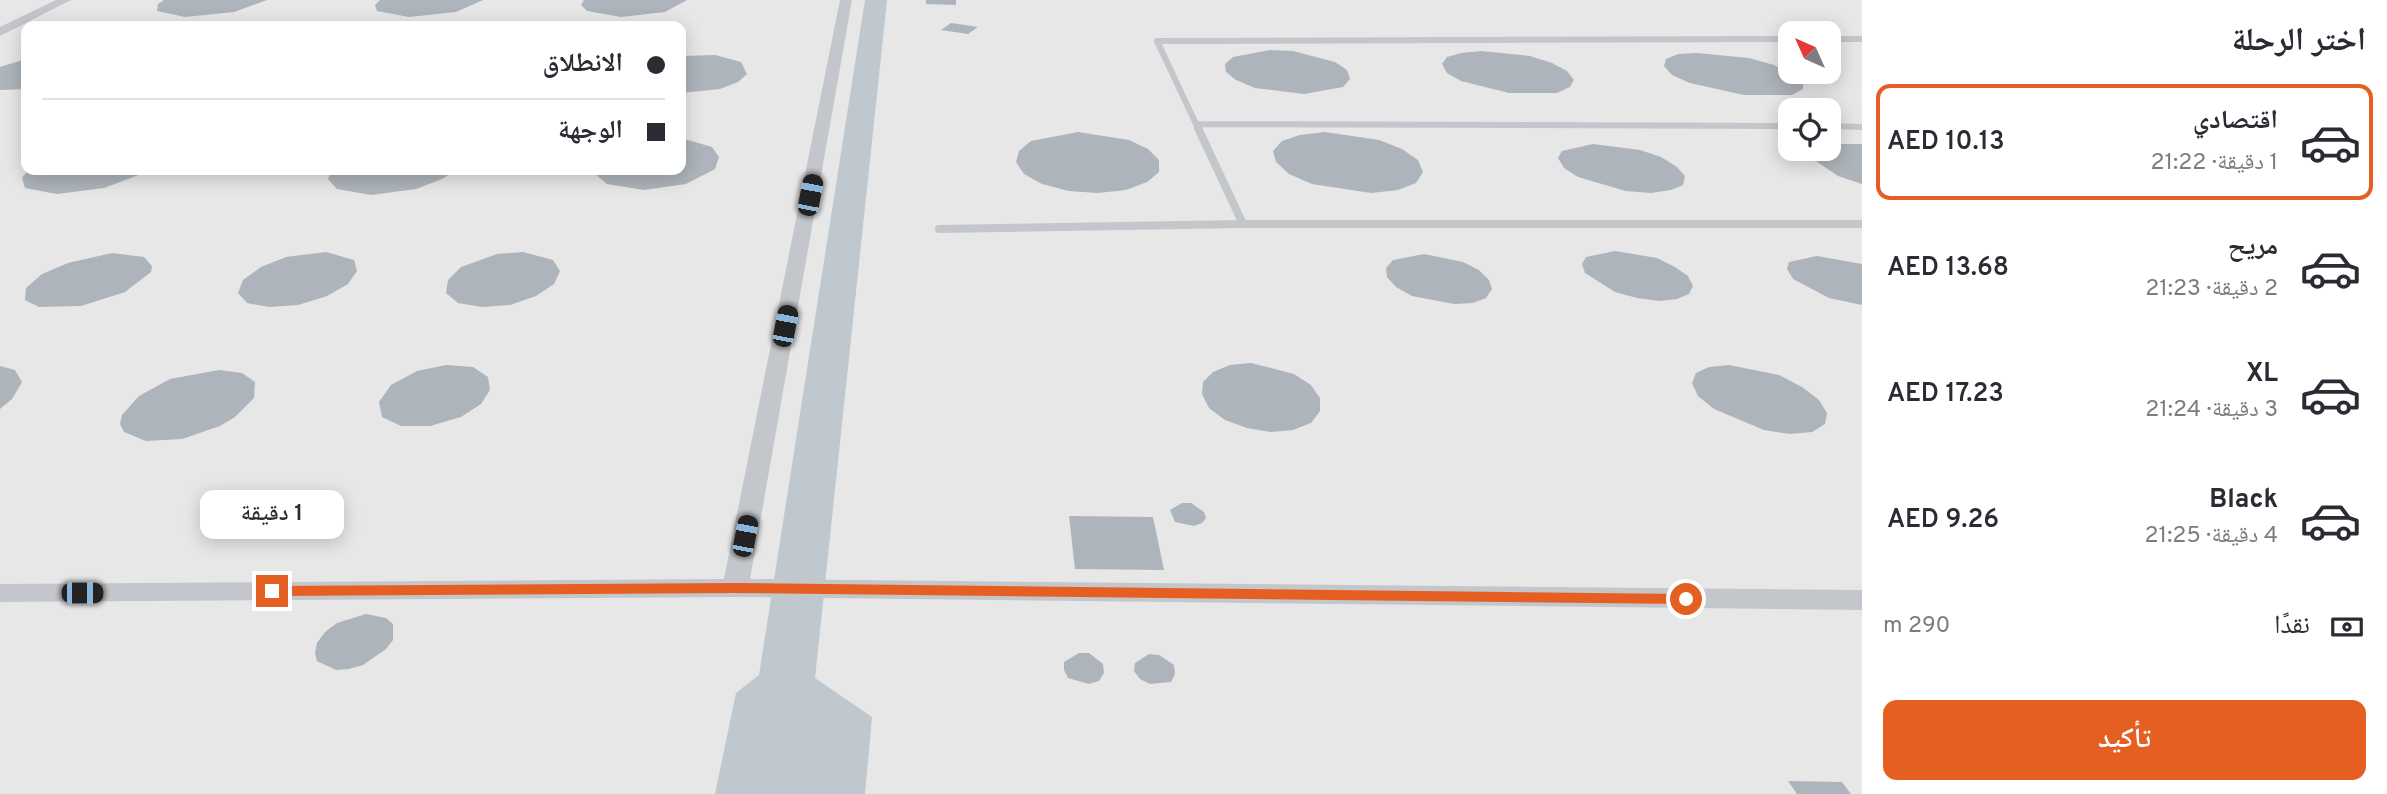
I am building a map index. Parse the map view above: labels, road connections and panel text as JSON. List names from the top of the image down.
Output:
{
  "north": "top left",
  "page": {
    "heading": "اختر الرحلة",
    "banner": ["الانطلاق", "الوجهة"],
    "list": [
      {
        "name": "اقتصادي",
        "note": "1 دقيقة · 21:22",
        "value": "AED 10.13"
      },
      {
        "name": "مريح",
        "note": "2 دقيقة · 21:23",
        "value": "AED 13.68"
      },
      {
        "name": "XL",
        "note": "3 دقيقة · 21:24",
        "value": "AED 17.23"
      },
      {
        "name": "Black",
        "note": "4 دقيقة · 21:25",
        "value": "AED 9.26"
      }
    ],
    "bubble": "1 دقيقة",
    "pay": ["نقدًا", "290 m"],
    "buttons": "تأكيد"
  }
}
